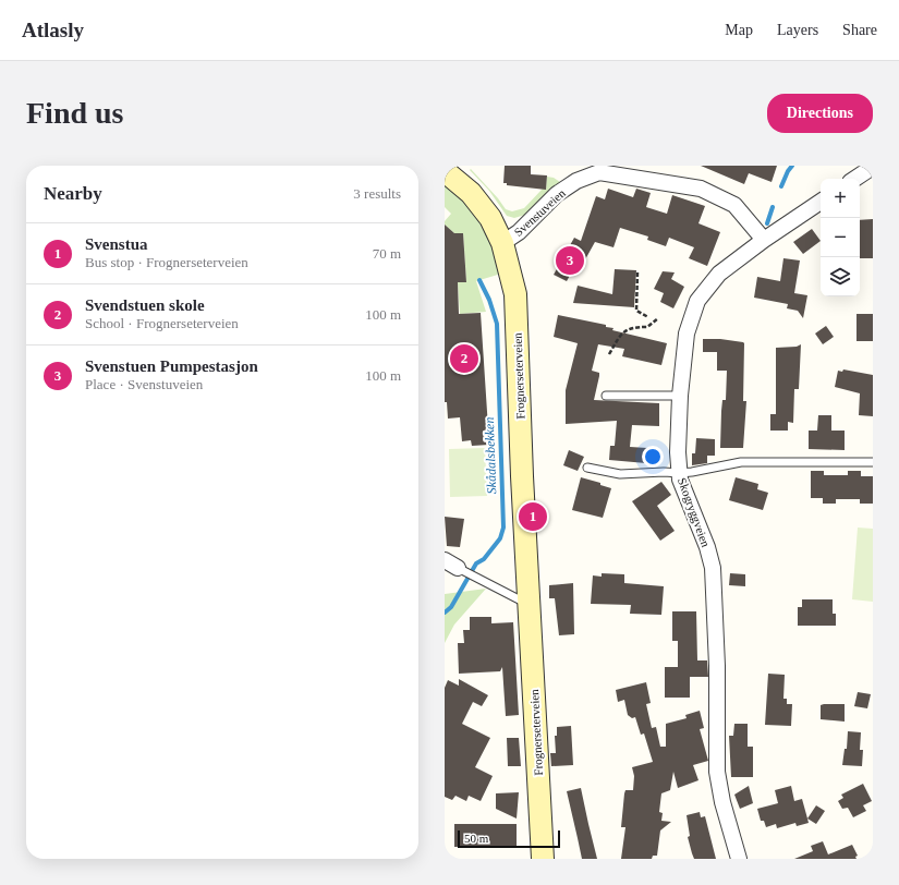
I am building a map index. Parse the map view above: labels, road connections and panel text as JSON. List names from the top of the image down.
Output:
{
  "streets": {
    "main road": ["Frognerseterveien"],
    "street": ["Svenstuveien", "Skogryggveien"]
  },
  "crossings": [
    ["Svenstuveien", "Frognerseterveien"],
    ["Svenstuveien", "Skogryggveien"]
  ],
  "water": ["Skådalsbekken"],
  "scale_bar": "50 m",
  "page": {
    "header": "Atlasly",
    "nav": ["Map", "Layers", "Share"],
    "buttons": "Directions",
    "title": "Find us",
    "heading": ["Nearby", "3 results"],
    "map_buttons": ["+", "−"],
    "list": [
      {
        "mark": "1",
        "name": "Svenstua",
        "note": "Bus stop · Frognerseterveien",
        "value": "70 m"
      },
      {
        "mark": "2",
        "name": "Svendstuen skole",
        "note": "School · Frognerseterveien",
        "value": "100 m"
      },
      {
        "mark": "3",
        "name": "Svenstuen Pumpestasjon",
        "note": "Place · Svenstuveien",
        "value": "100 m"
      }
    ],
    "pins": ["3", "2", "1"],
    "scale": "50 m"
  }
}
